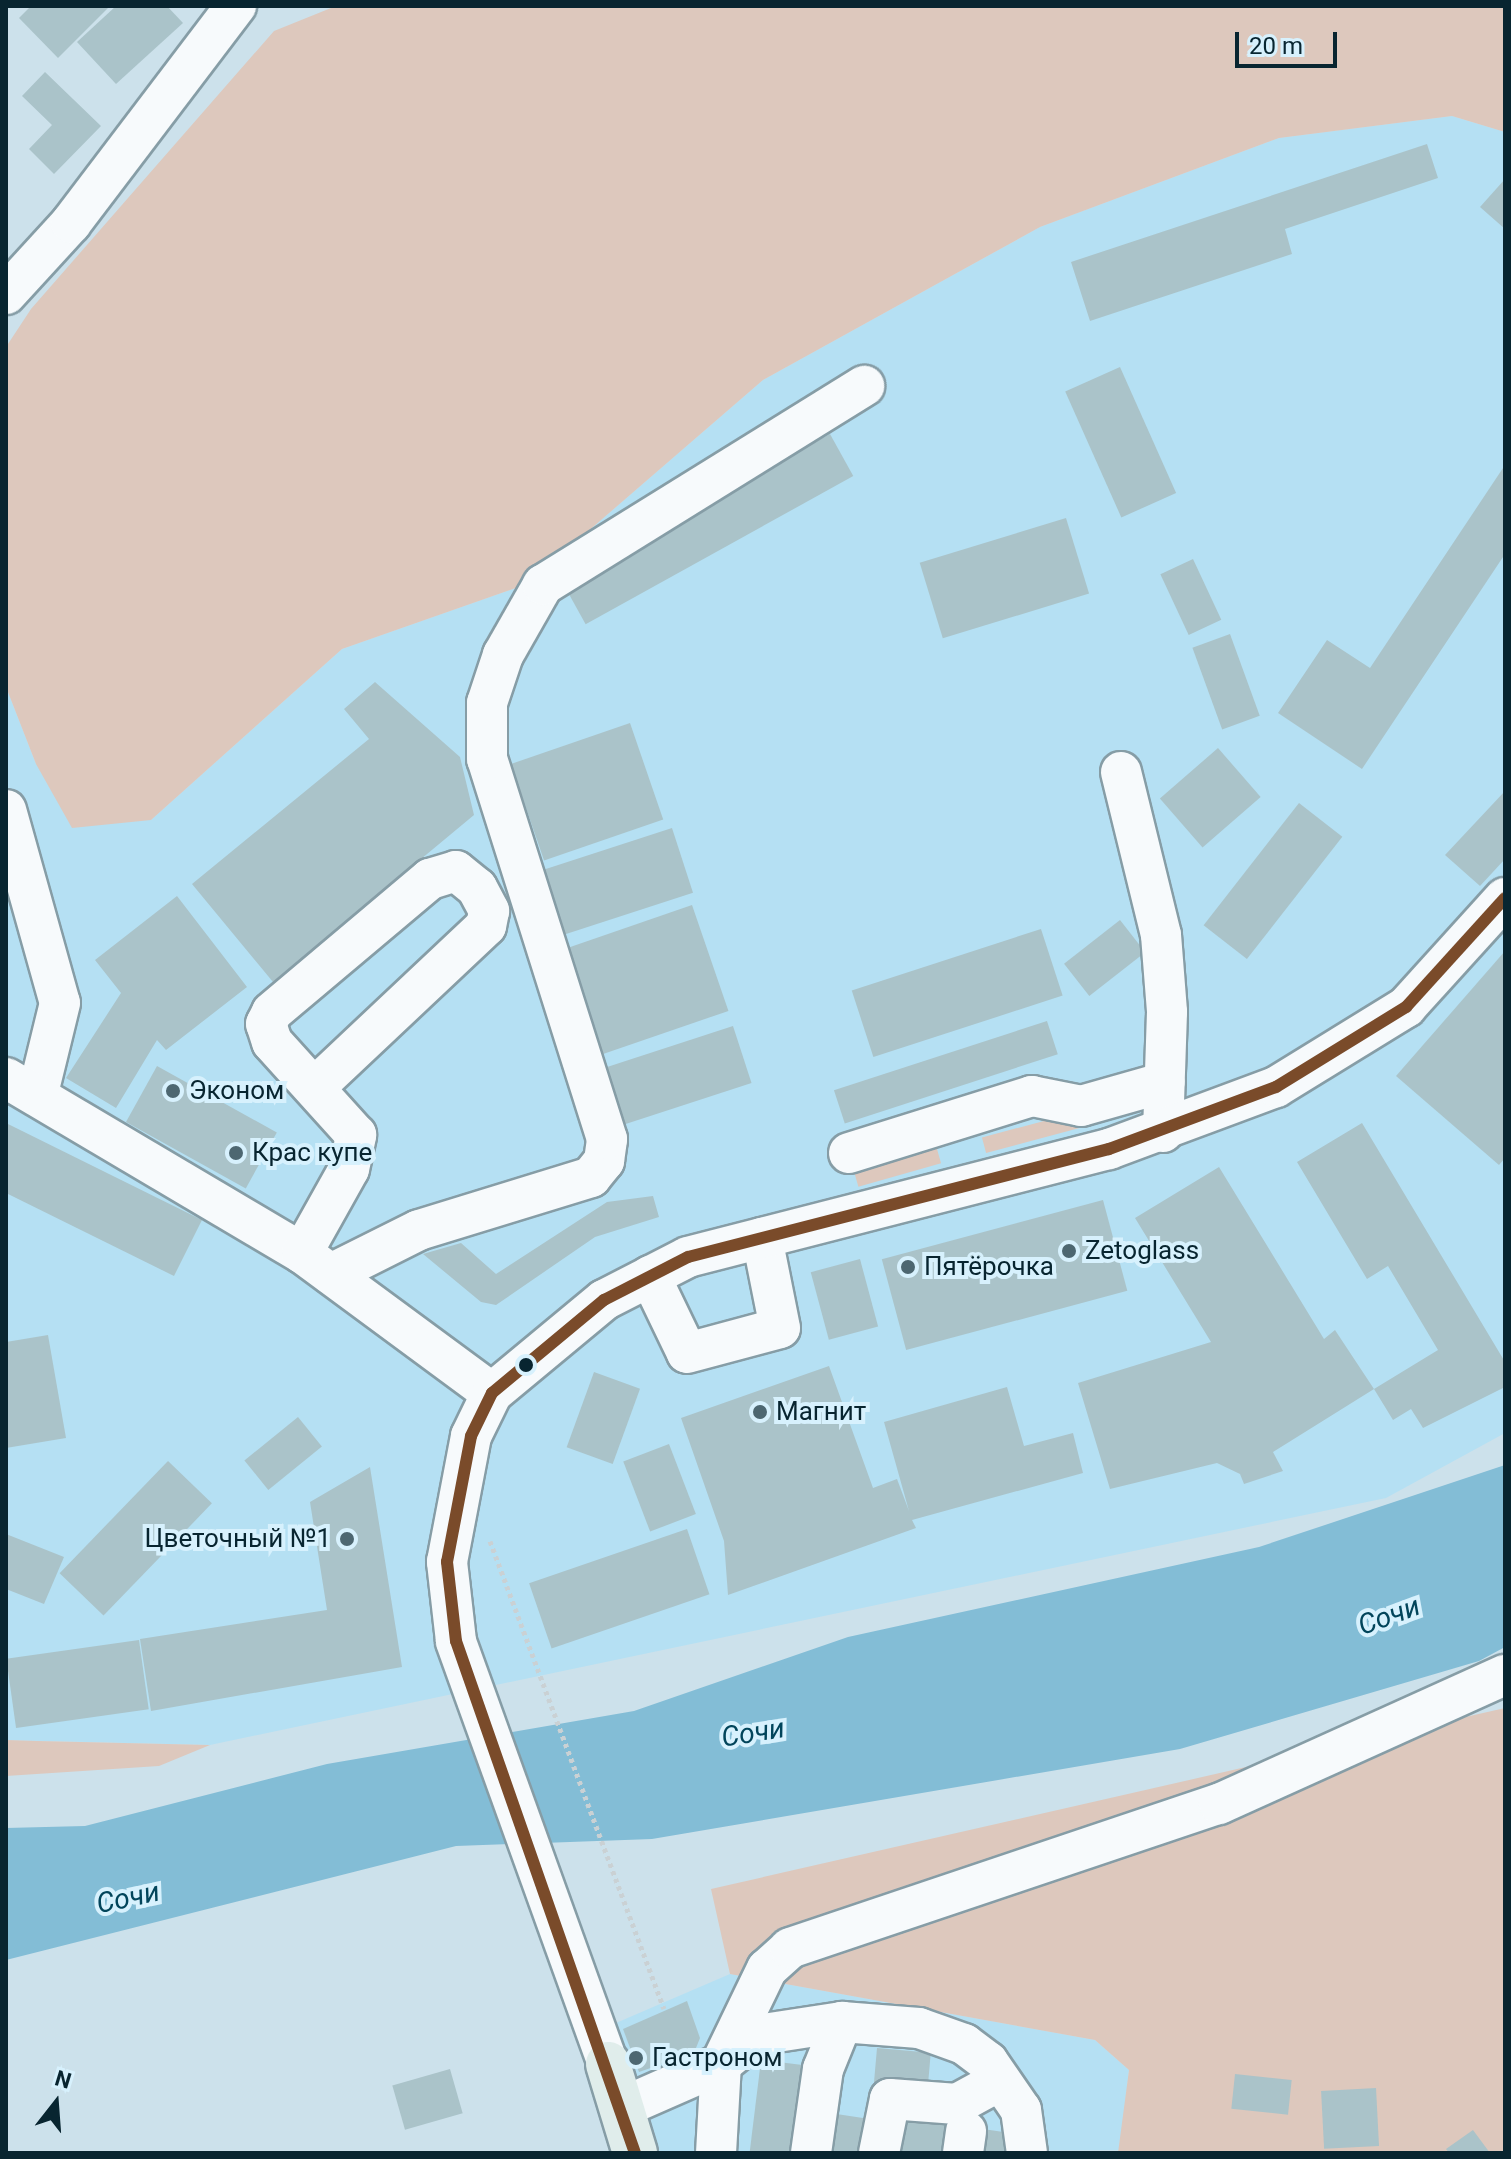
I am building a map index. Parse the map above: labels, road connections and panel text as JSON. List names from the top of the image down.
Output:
{
  "water": ["Сочи"],
  "places": [
    "Эконом",
    "Крас купе",
    "Zetoglass",
    "Пятёрочка",
    "Магнит",
    "Цветочный №1",
    "Гастроном"
  ],
  "scale_bar": "20 m",
  "north": "top"
}
